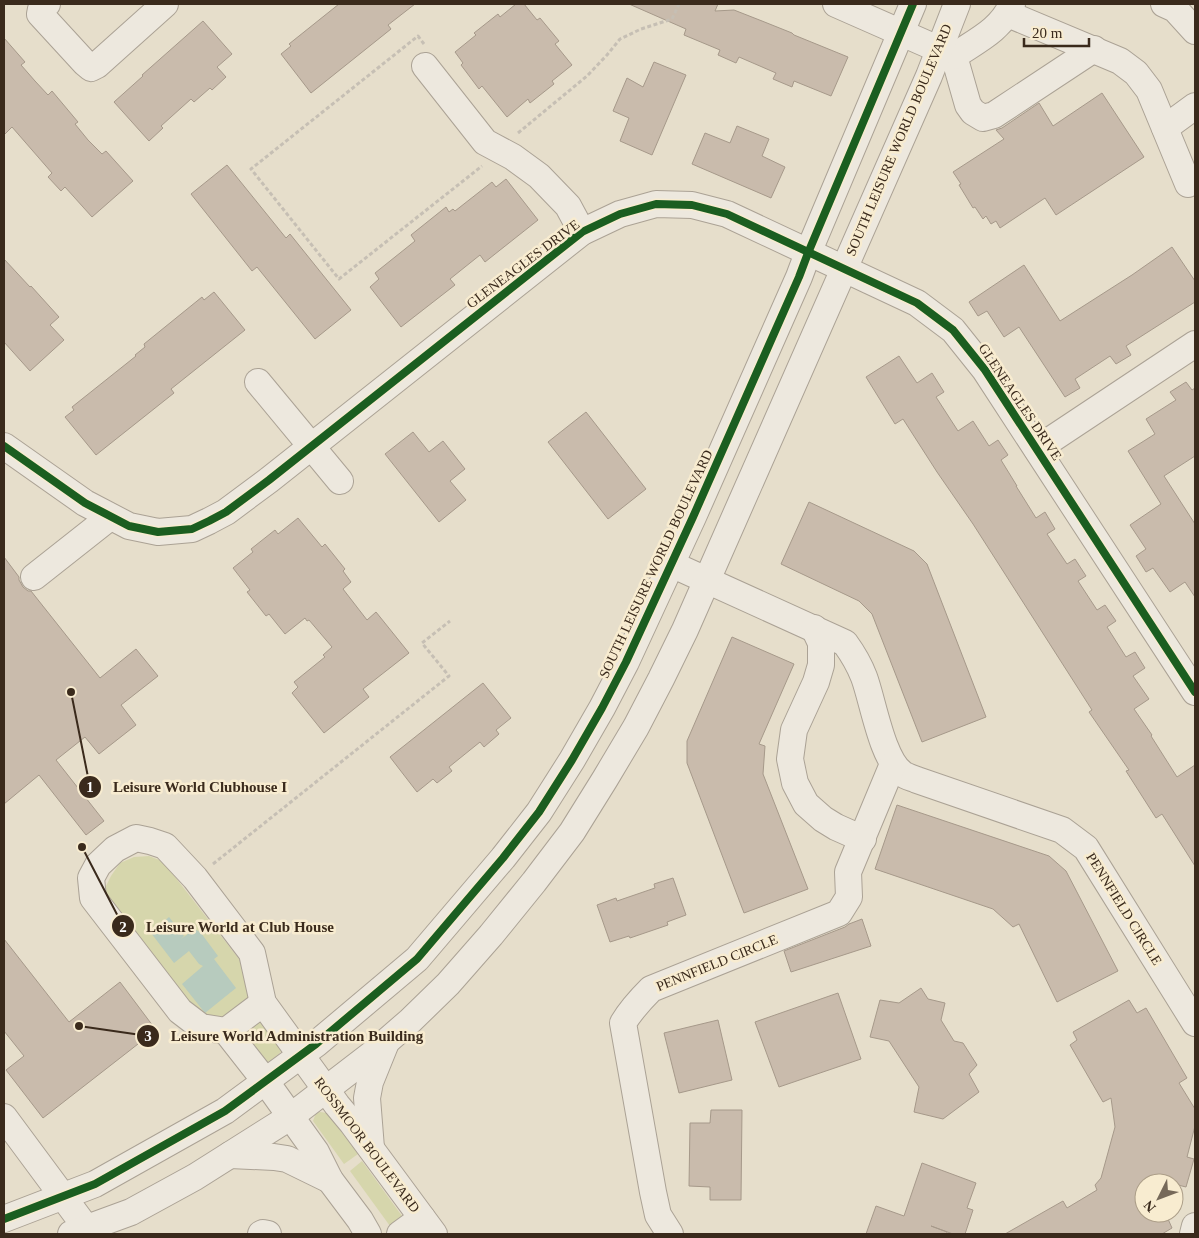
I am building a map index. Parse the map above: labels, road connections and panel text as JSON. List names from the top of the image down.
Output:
{
  "streets": {
    "street": [
      "SOUTH LEISURE WORLD BOULEVARD",
      "GLENEAGLES DRIVE",
      "PENNFIELD CIRCLE",
      "ROSSMOOR BOULEVARD"
    ]
  },
  "crossings": [
    ["SOUTH LEISURE WORLD BOULEVARD", "GLENEAGLES DRIVE"],
    ["SOUTH LEISURE WORLD BOULEVARD", "ROSSMOOR BOULEVARD"]
  ],
  "places": ["Leisure World Clubhouse I", "Leisure World at Club House", "Leisure World Administration Building"],
  "scale_bar": "20 m",
  "north": "bottom left"
}
